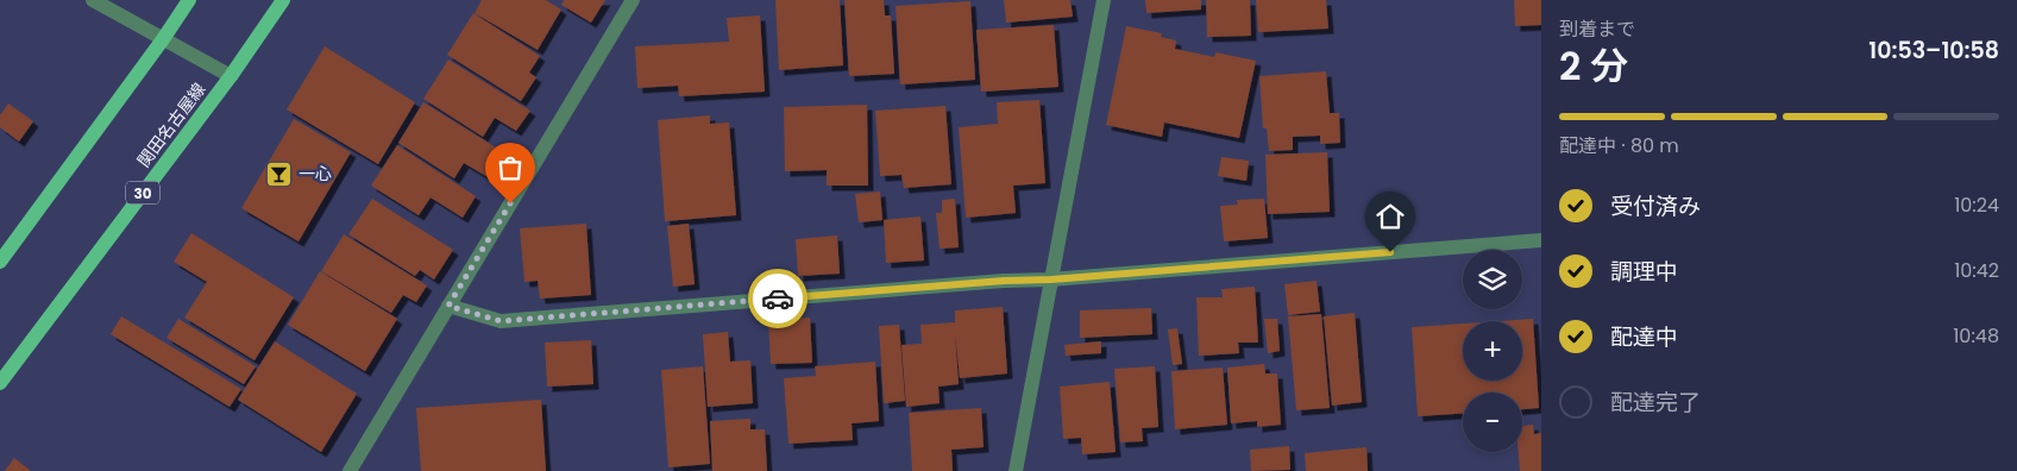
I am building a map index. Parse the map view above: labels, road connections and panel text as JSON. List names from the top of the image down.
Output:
{
  "streets": {
    "main road": ["関田名古屋線", "30"]
  },
  "places": {
    "bar": ["一心"]
  },
  "page": {
    "heading": ["2 分", "到着まで", "10:53–10:58"],
    "bar": "配達中 · 80 m",
    "list": [
      ["受付済み", "10:24"],
      ["調理中", "10:42"],
      ["配達中", "10:48"],
      "配達完了"
    ],
    "map_buttons": ["+", "−"]
  }
}
